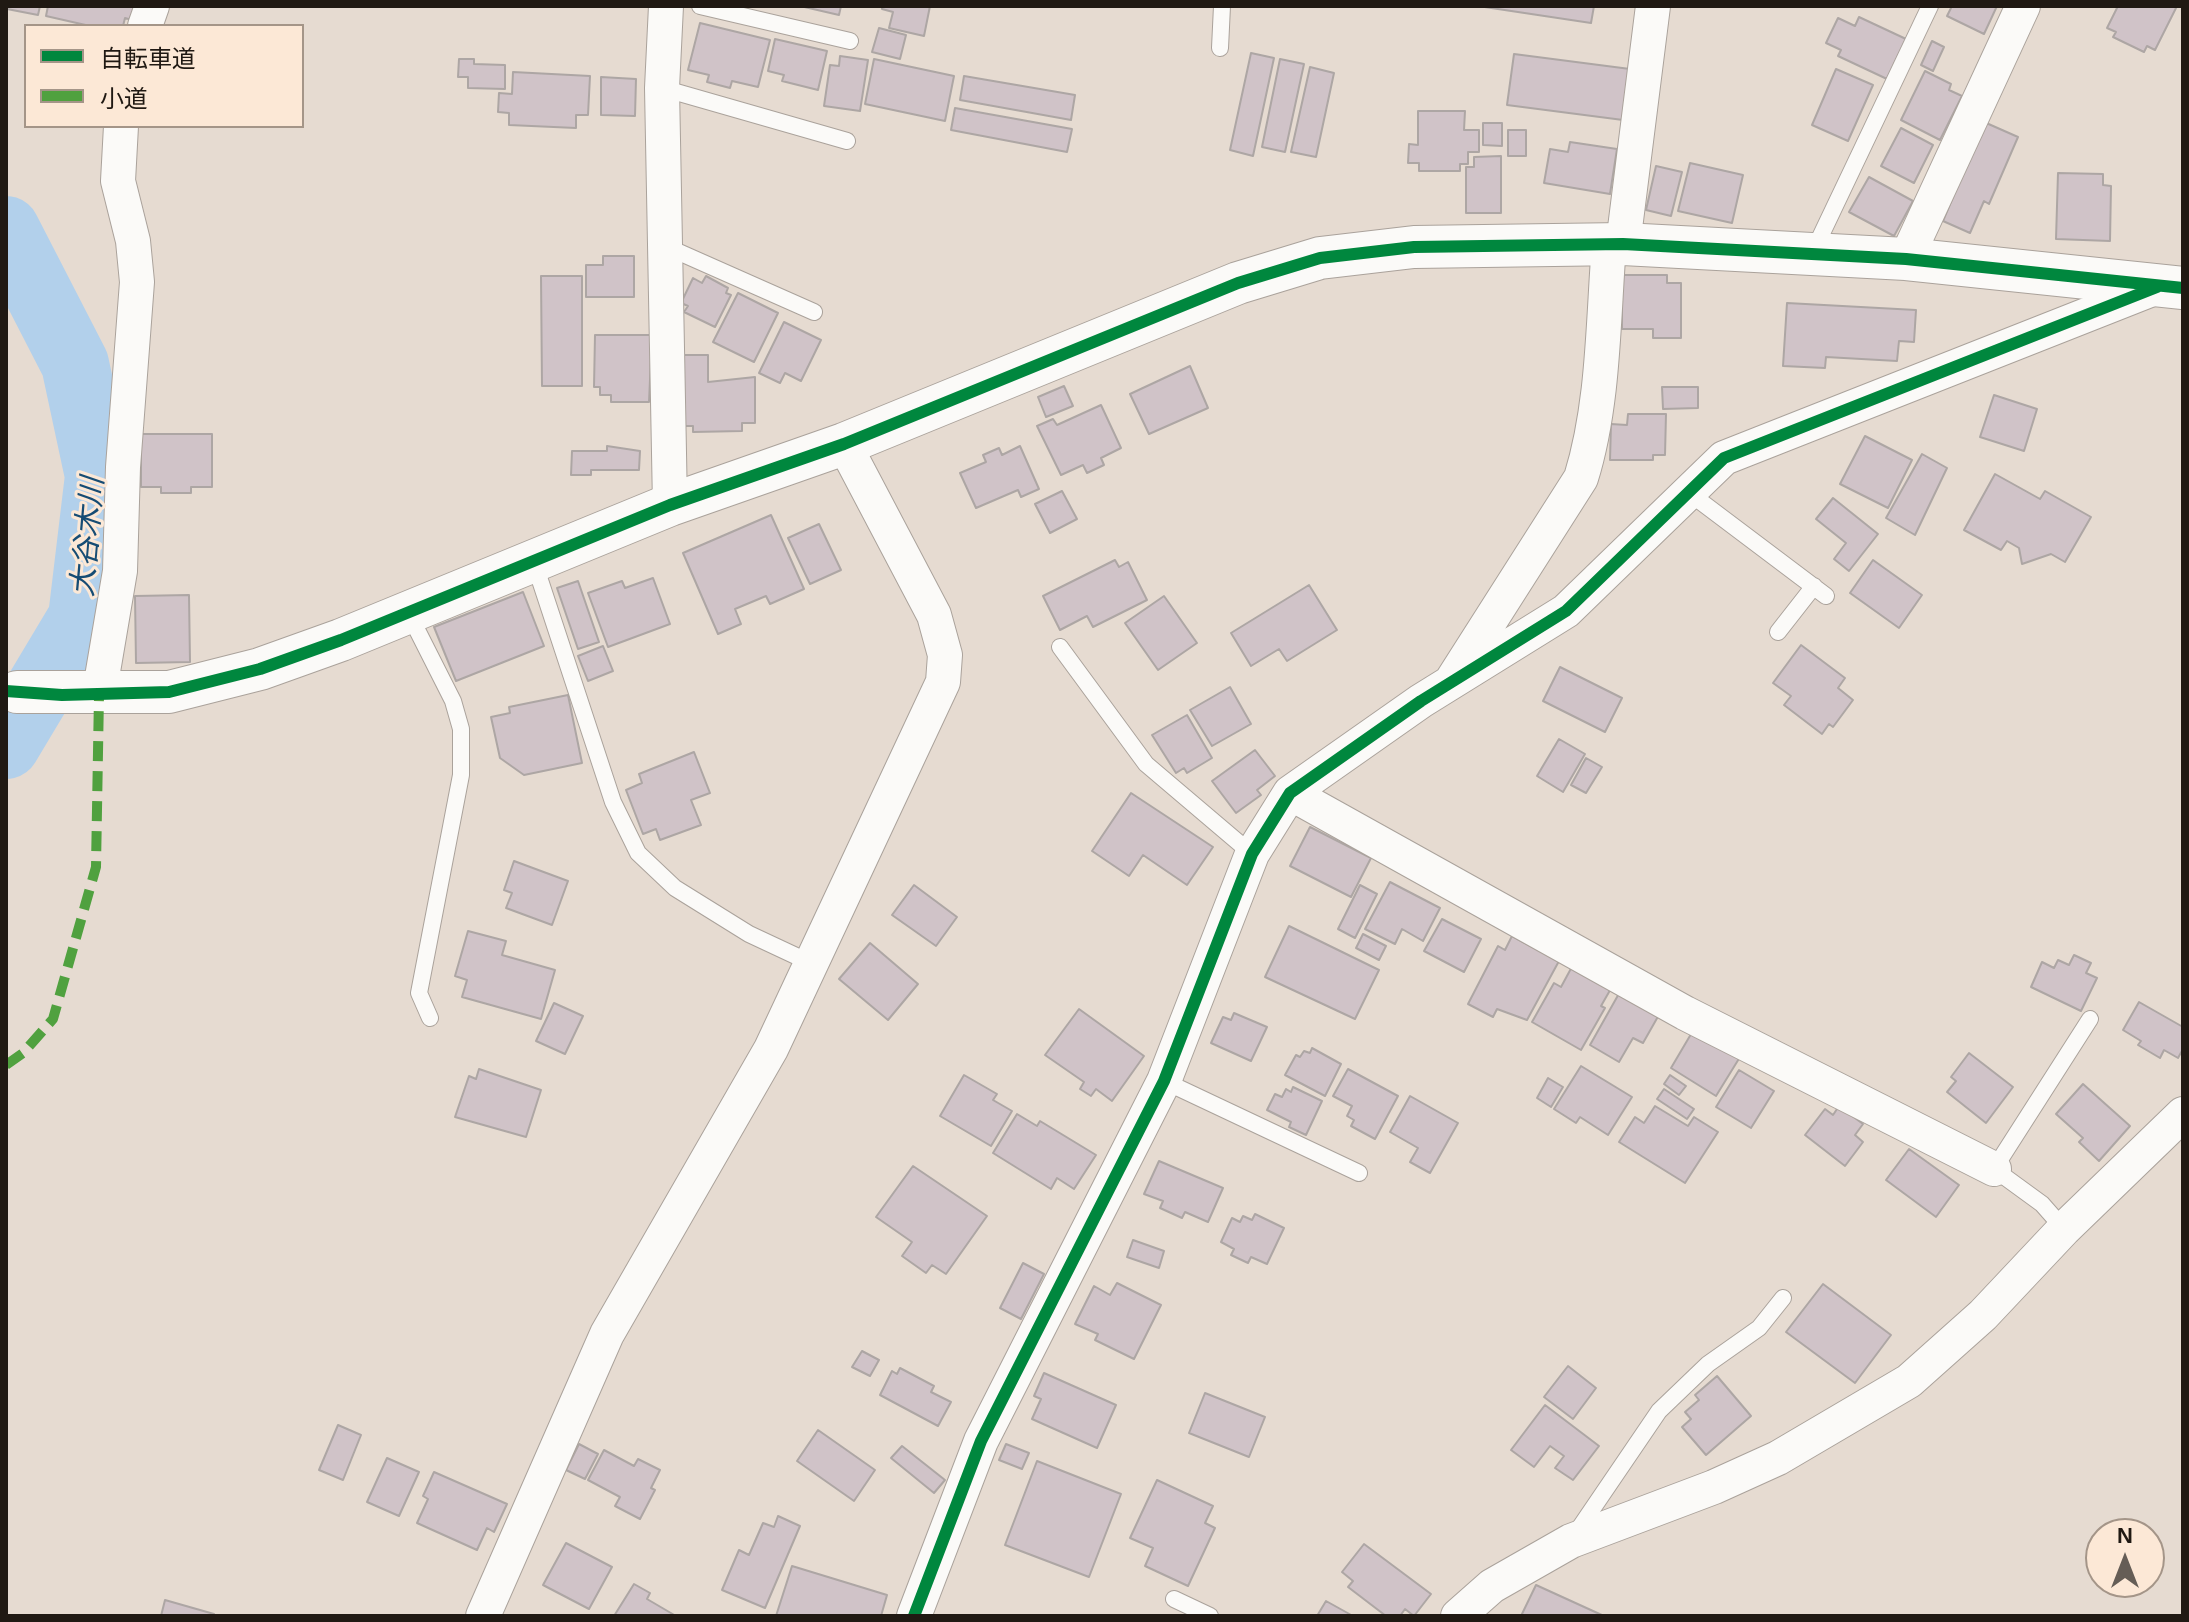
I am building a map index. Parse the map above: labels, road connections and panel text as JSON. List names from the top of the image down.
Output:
{
  "water": ["大谷木川"],
  "legend": ["自転車道", "小道"],
  "north": "top"
}
